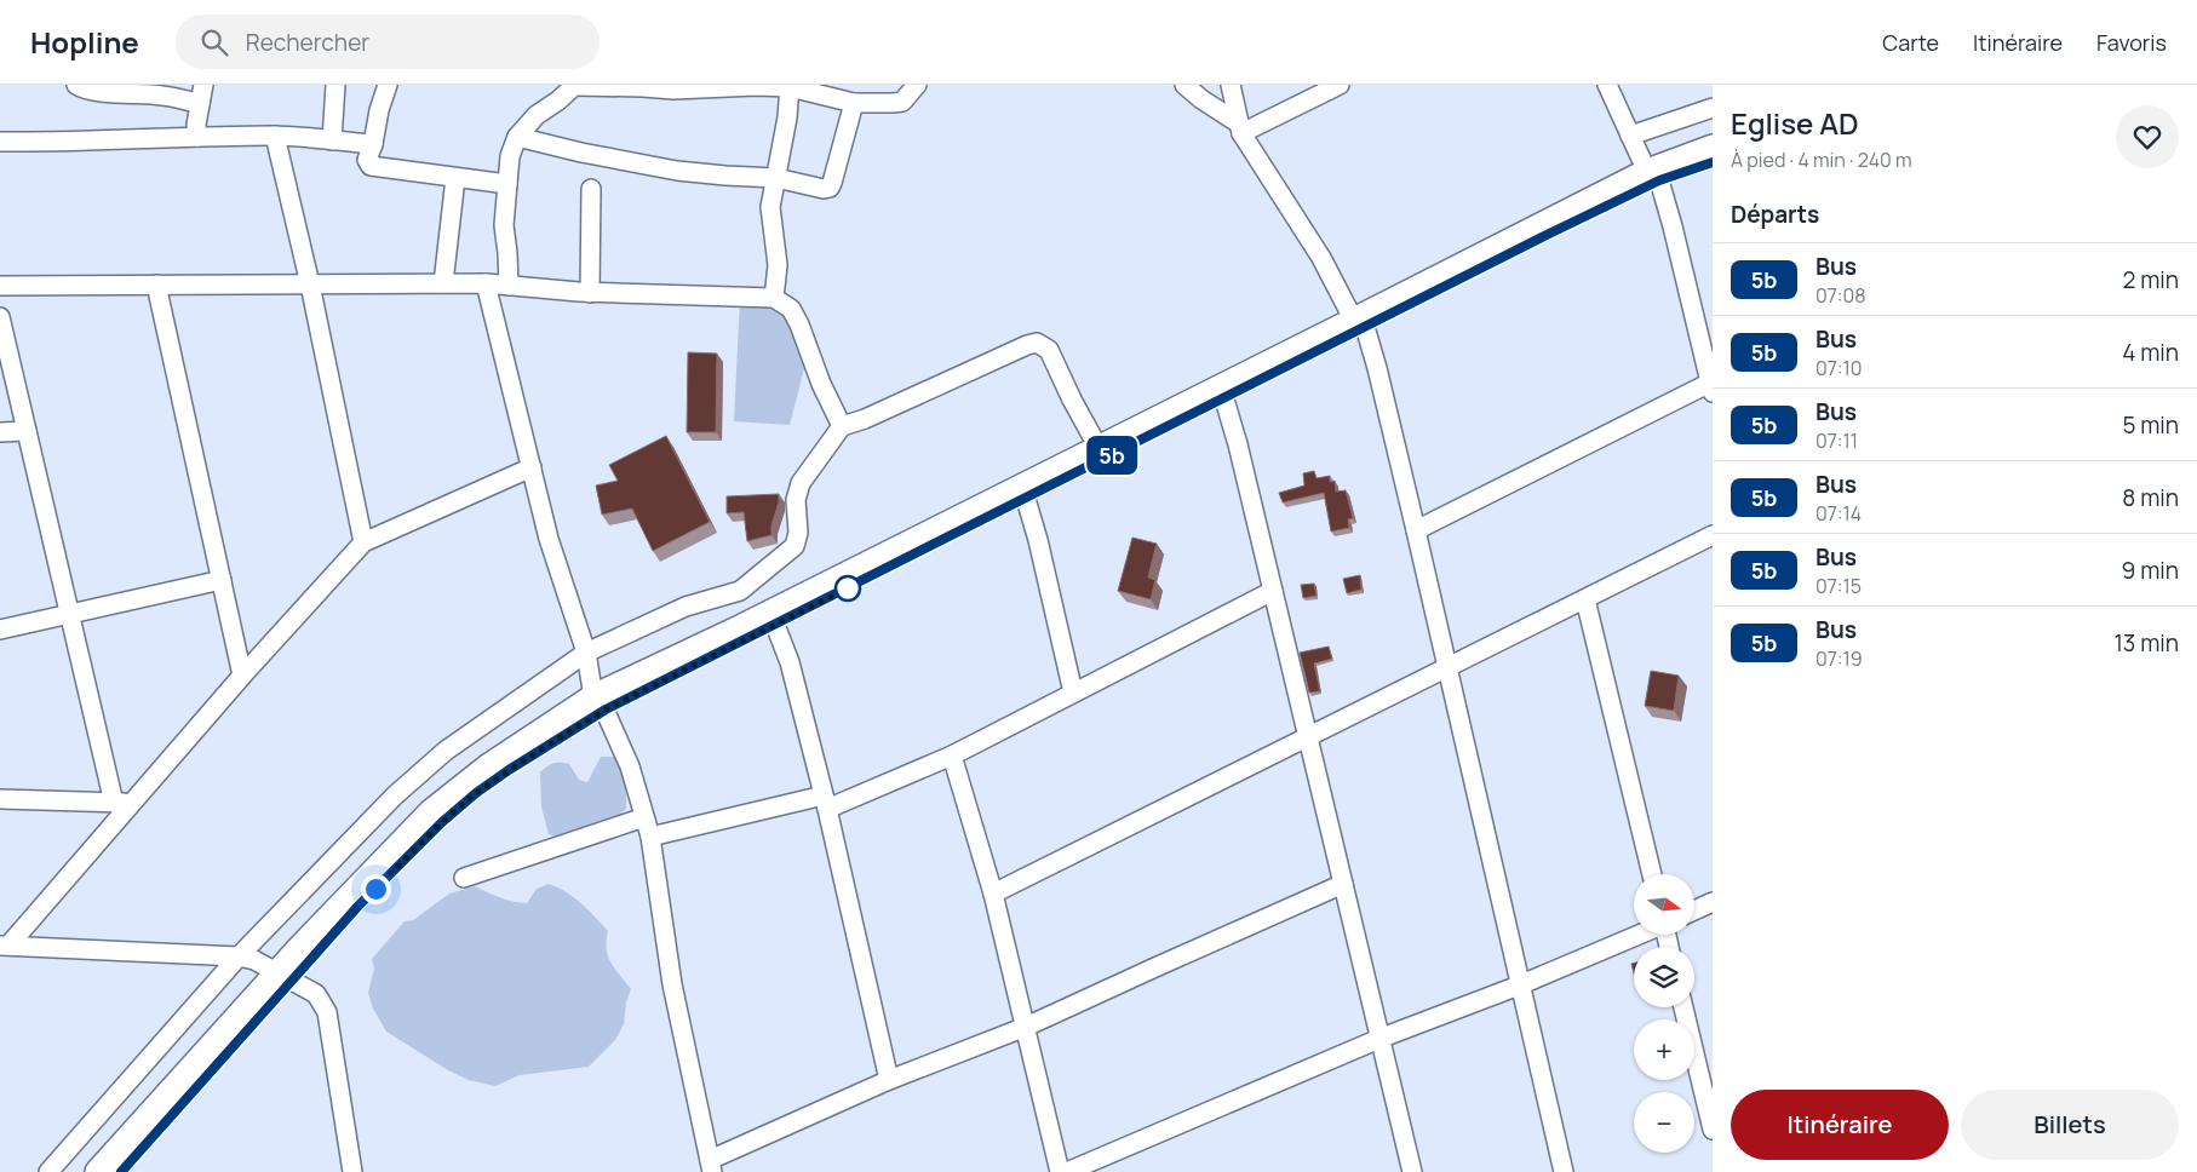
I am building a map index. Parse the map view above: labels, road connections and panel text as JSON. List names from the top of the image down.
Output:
{
  "lines": ["bus line 5b"],
  "north": "right",
  "page": {
    "header": "Hopline",
    "search": "Rechercher",
    "nav": ["Carte", "Itinéraire", "Favoris"],
    "on_map": "5b",
    "heading": [
      ["Eglise AD", "À pied · 4 min · 240 m"],
      "Départs"
    ],
    "list": [
      {
        "mark": "5b",
        "name": "Bus",
        "note": "07:08",
        "value": "2 min"
      },
      {
        "mark": "5b",
        "name": "Bus",
        "note": "07:10",
        "value": "4 min"
      },
      {
        "mark": "5b",
        "name": "Bus",
        "note": "07:11",
        "value": "5 min"
      },
      {
        "mark": "5b",
        "name": "Bus",
        "note": "07:14",
        "value": "8 min"
      },
      {
        "mark": "5b",
        "name": "Bus",
        "note": "07:15",
        "value": "9 min"
      },
      {
        "mark": "5b",
        "name": "Bus",
        "note": "07:19",
        "value": "13 min"
      }
    ],
    "map_buttons": ["+", "−"],
    "buttons": ["Itinéraire", "Billets"]
  }
}
